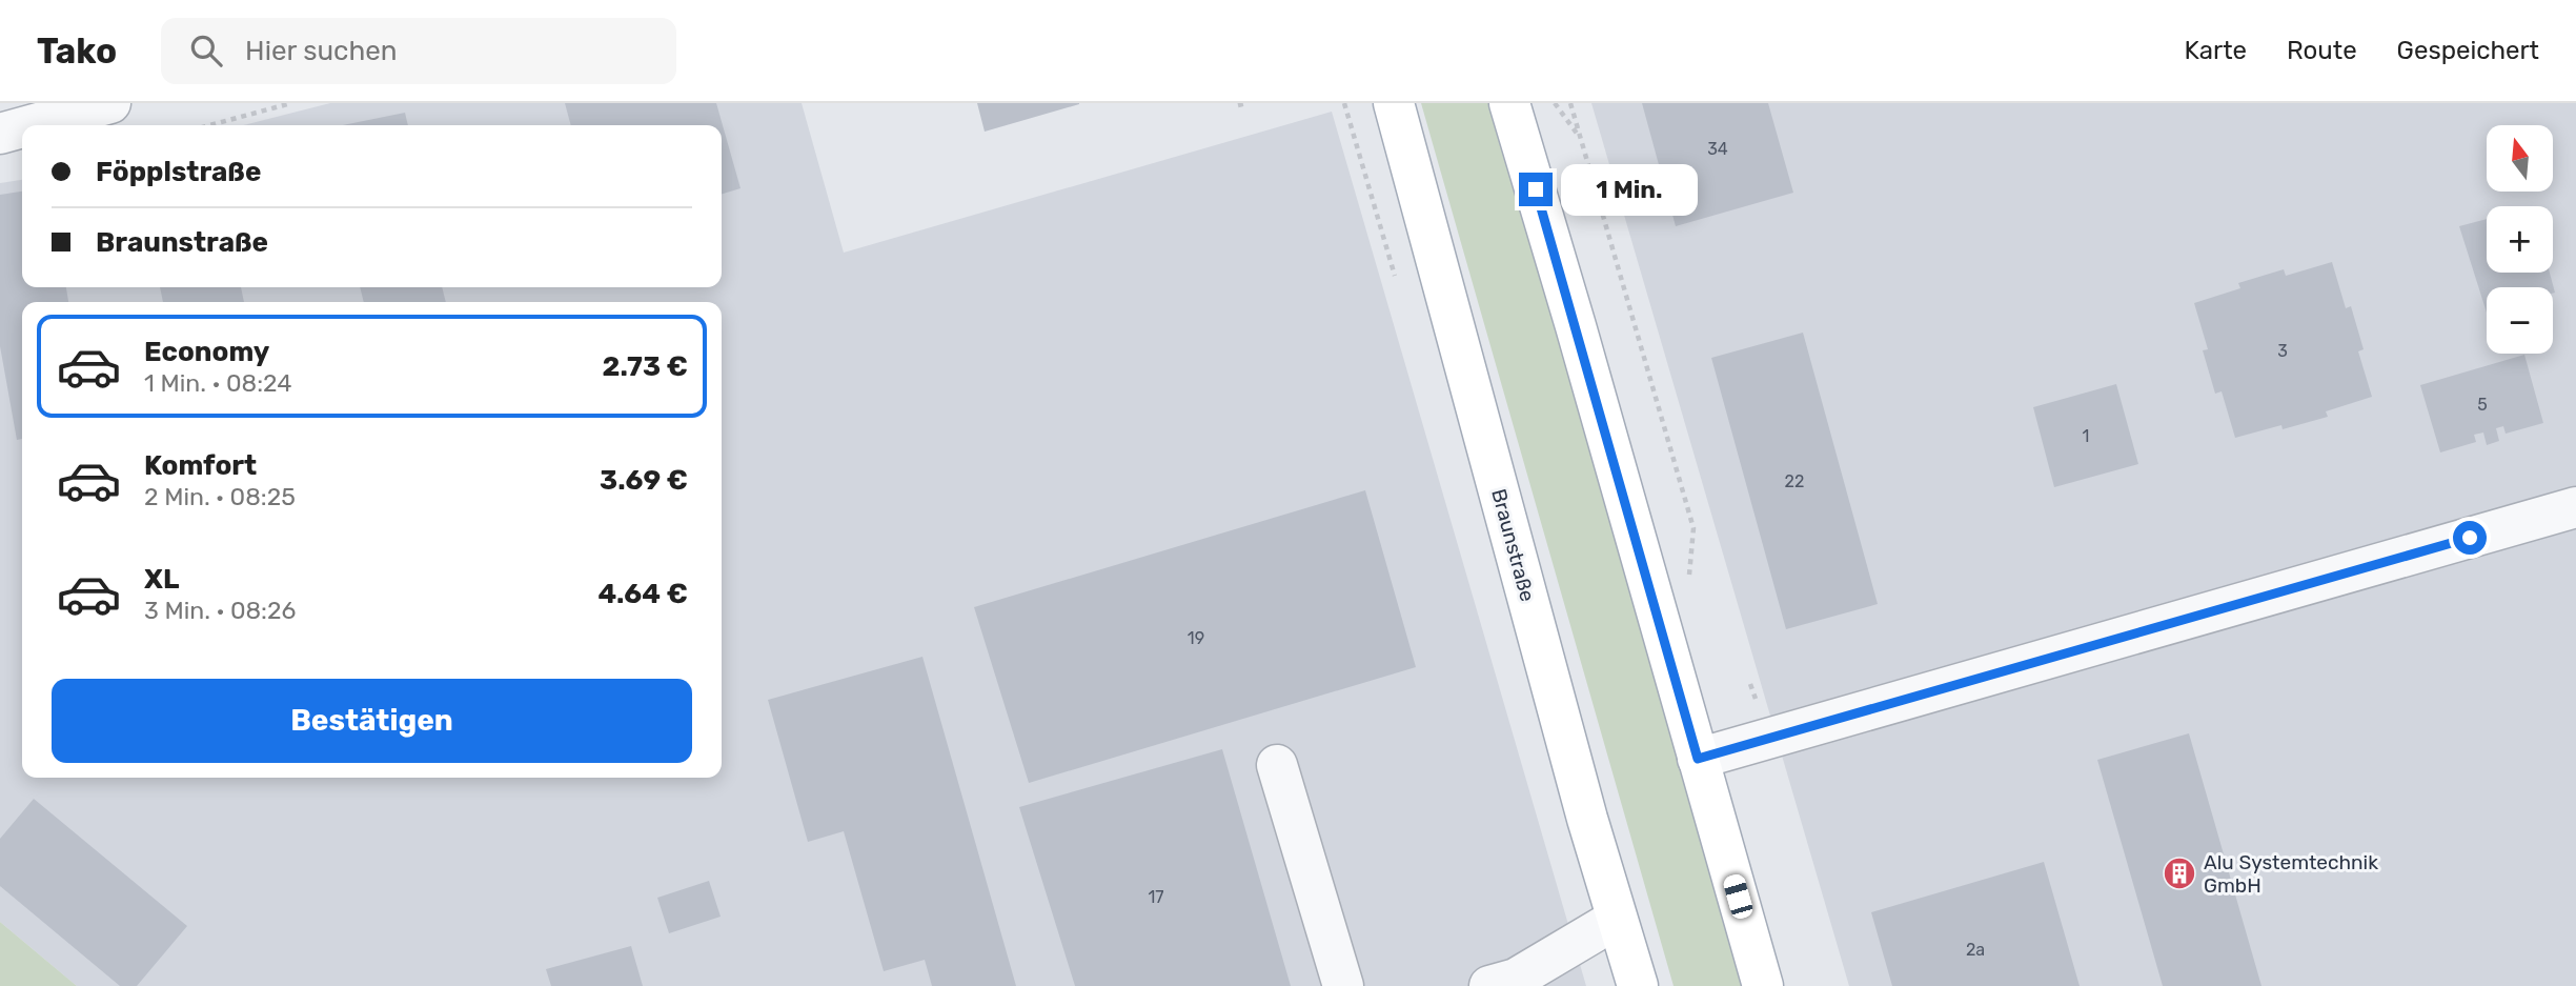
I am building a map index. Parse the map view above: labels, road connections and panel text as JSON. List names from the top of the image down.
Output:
{
  "streets": {
    "main road": ["Braunstraße"]
  },
  "places": {
    "building": ["Alu Systemtechnik GmbH"]
  },
  "house_numbers": [
    "34",
    "3",
    "5",
    "1",
    "22",
    "19",
    "17",
    "2a"
  ],
  "north": "top",
  "page": {
    "header": "Tako",
    "search": "Hier suchen",
    "nav": ["Karte", "Route", "Gespeichert"],
    "map_buttons": ["+", "−"],
    "banner": ["Föpplstraße", "Braunstraße"],
    "bubble": "1 Min.",
    "list": [
      {
        "name": "Economy",
        "note": "1 Min. · 08:24",
        "value": "2.73 €"
      },
      {
        "name": "Komfort",
        "note": "2 Min. · 08:25",
        "value": "3.69 €"
      },
      {
        "name": "XL",
        "note": "3 Min. · 08:26",
        "value": "4.64 €"
      }
    ],
    "buttons": "Bestätigen"
  }
}
